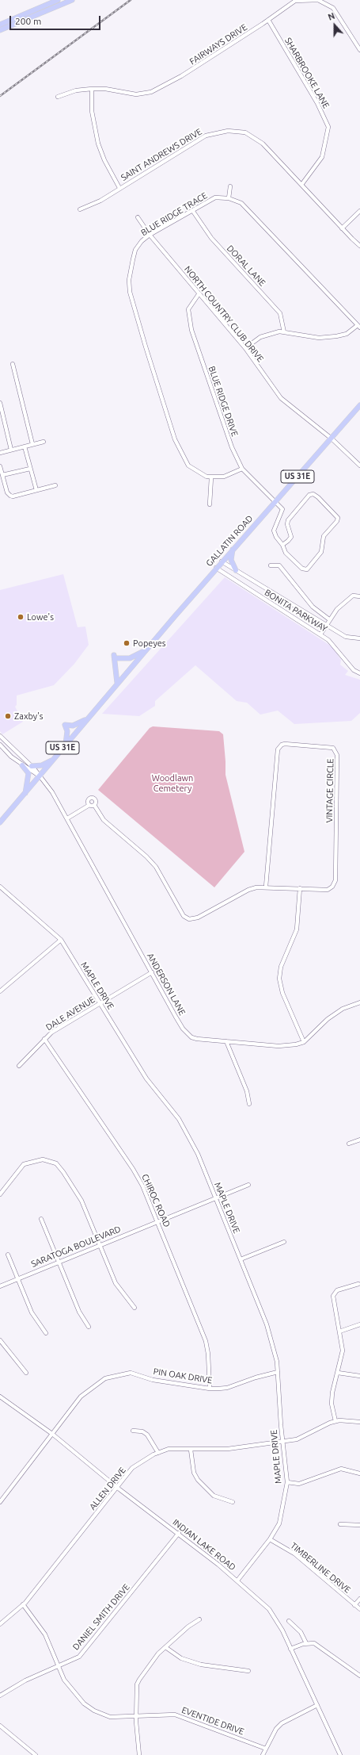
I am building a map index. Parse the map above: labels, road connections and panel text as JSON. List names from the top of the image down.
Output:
{
  "streets": {
    "main road": ["US 31E", "GALLATIN ROAD"],
    "street": [
      "FAIRWAYS DRIVE",
      "SHARBROOKE LANE",
      "SAINT ANDREWS DRIVE",
      "BLUE RIDGE TRACE",
      "DORAL LANE",
      "NORTH COUNTRY CLUB DRIVE",
      "BLUE RIDGE DRIVE",
      "BONITA PARKWAY",
      "VINTAGE CIRCLE",
      "ANDERSON LANE",
      "MAPLE DRIVE",
      "DALE AVENUE",
      "CHIROC ROAD",
      "SARATOGA BOULEVARD",
      "PIN OAK DRIVE",
      "ALLEN DRIVE",
      "INDIAN LAKE ROAD",
      "TIMBERLINE DRIVE",
      "DANIEL SMITH DRIVE",
      "EVENTIDE DRIVE"
    ]
  },
  "crossings": [
    ["FAIRWAYS DRIVE", "SHARBROOKE LANE"],
    ["SHARBROOKE LANE", "SAINT ANDREWS DRIVE"],
    ["BLUE RIDGE TRACE", "DORAL LANE"],
    ["BLUE RIDGE TRACE", "NORTH COUNTRY CLUB DRIVE"],
    ["BLUE RIDGE TRACE", "BLUE RIDGE DRIVE"],
    ["NORTH COUNTRY CLUB DRIVE", "BLUE RIDGE DRIVE"],
    ["NORTH COUNTRY CLUB DRIVE", "GALLATIN ROAD"],
    ["BLUE RIDGE DRIVE", "GALLATIN ROAD"],
    ["US 31E", "GALLATIN ROAD"],
    ["US 31E", "ANDERSON LANE"],
    ["GALLATIN ROAD", "BONITA PARKWAY"],
    ["ANDERSON LANE", "DALE AVENUE"],
    ["MAPLE DRIVE", "DALE AVENUE"],
    ["MAPLE DRIVE", "SARATOGA BOULEVARD"],
    ["MAPLE DRIVE", "PIN OAK DRIVE"],
    ["MAPLE DRIVE", "ALLEN DRIVE"],
    ["MAPLE DRIVE", "INDIAN LAKE ROAD"],
    ["MAPLE DRIVE", "TIMBERLINE DRIVE"],
    ["DALE AVENUE", "CHIROC ROAD"],
    ["CHIROC ROAD", "SARATOGA BOULEVARD"],
    ["CHIROC ROAD", "PIN OAK DRIVE"],
    ["PIN OAK DRIVE", "INDIAN LAKE ROAD"],
    ["ALLEN DRIVE", "INDIAN LAKE ROAD"],
    ["ALLEN DRIVE", "EVENTIDE DRIVE"],
    ["INDIAN LAKE ROAD", "DANIEL SMITH DRIVE"],
    ["DANIEL SMITH DRIVE", "EVENTIDE DRIVE"]
  ],
  "parks": ["Woodlawn Cemetery"],
  "places": ["Lowe's", "Popeyes", "Zaxby's"],
  "scale_bar": "200 m",
  "north": "top"
}
